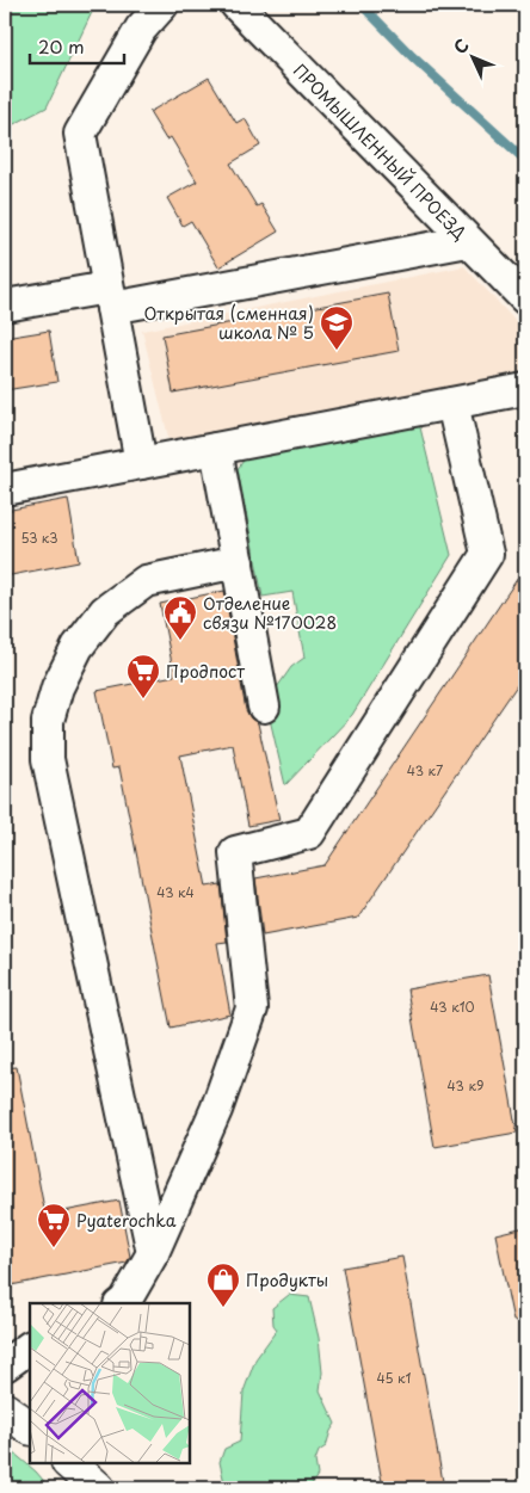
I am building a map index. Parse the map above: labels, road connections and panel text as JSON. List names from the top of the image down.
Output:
{
  "streets": {
    "street": ["ПРОМЫШЛЕННЫЙ ПРОЕЗД"]
  },
  "places": {
    "school or university": ["Открытая (сменная) школа № 5"],
    "public building": ["Отделение связи №170028"],
    "supermarket": ["Продпост", "Pyaterochka"],
    "shop": ["Продукты"]
  },
  "house_numbers": [
    "53 к3",
    "43 к7",
    "43 к4",
    "43 к10",
    "43 к9",
    "45 к1"
  ],
  "scale_bar": "20 m",
  "north": "top left"
}
